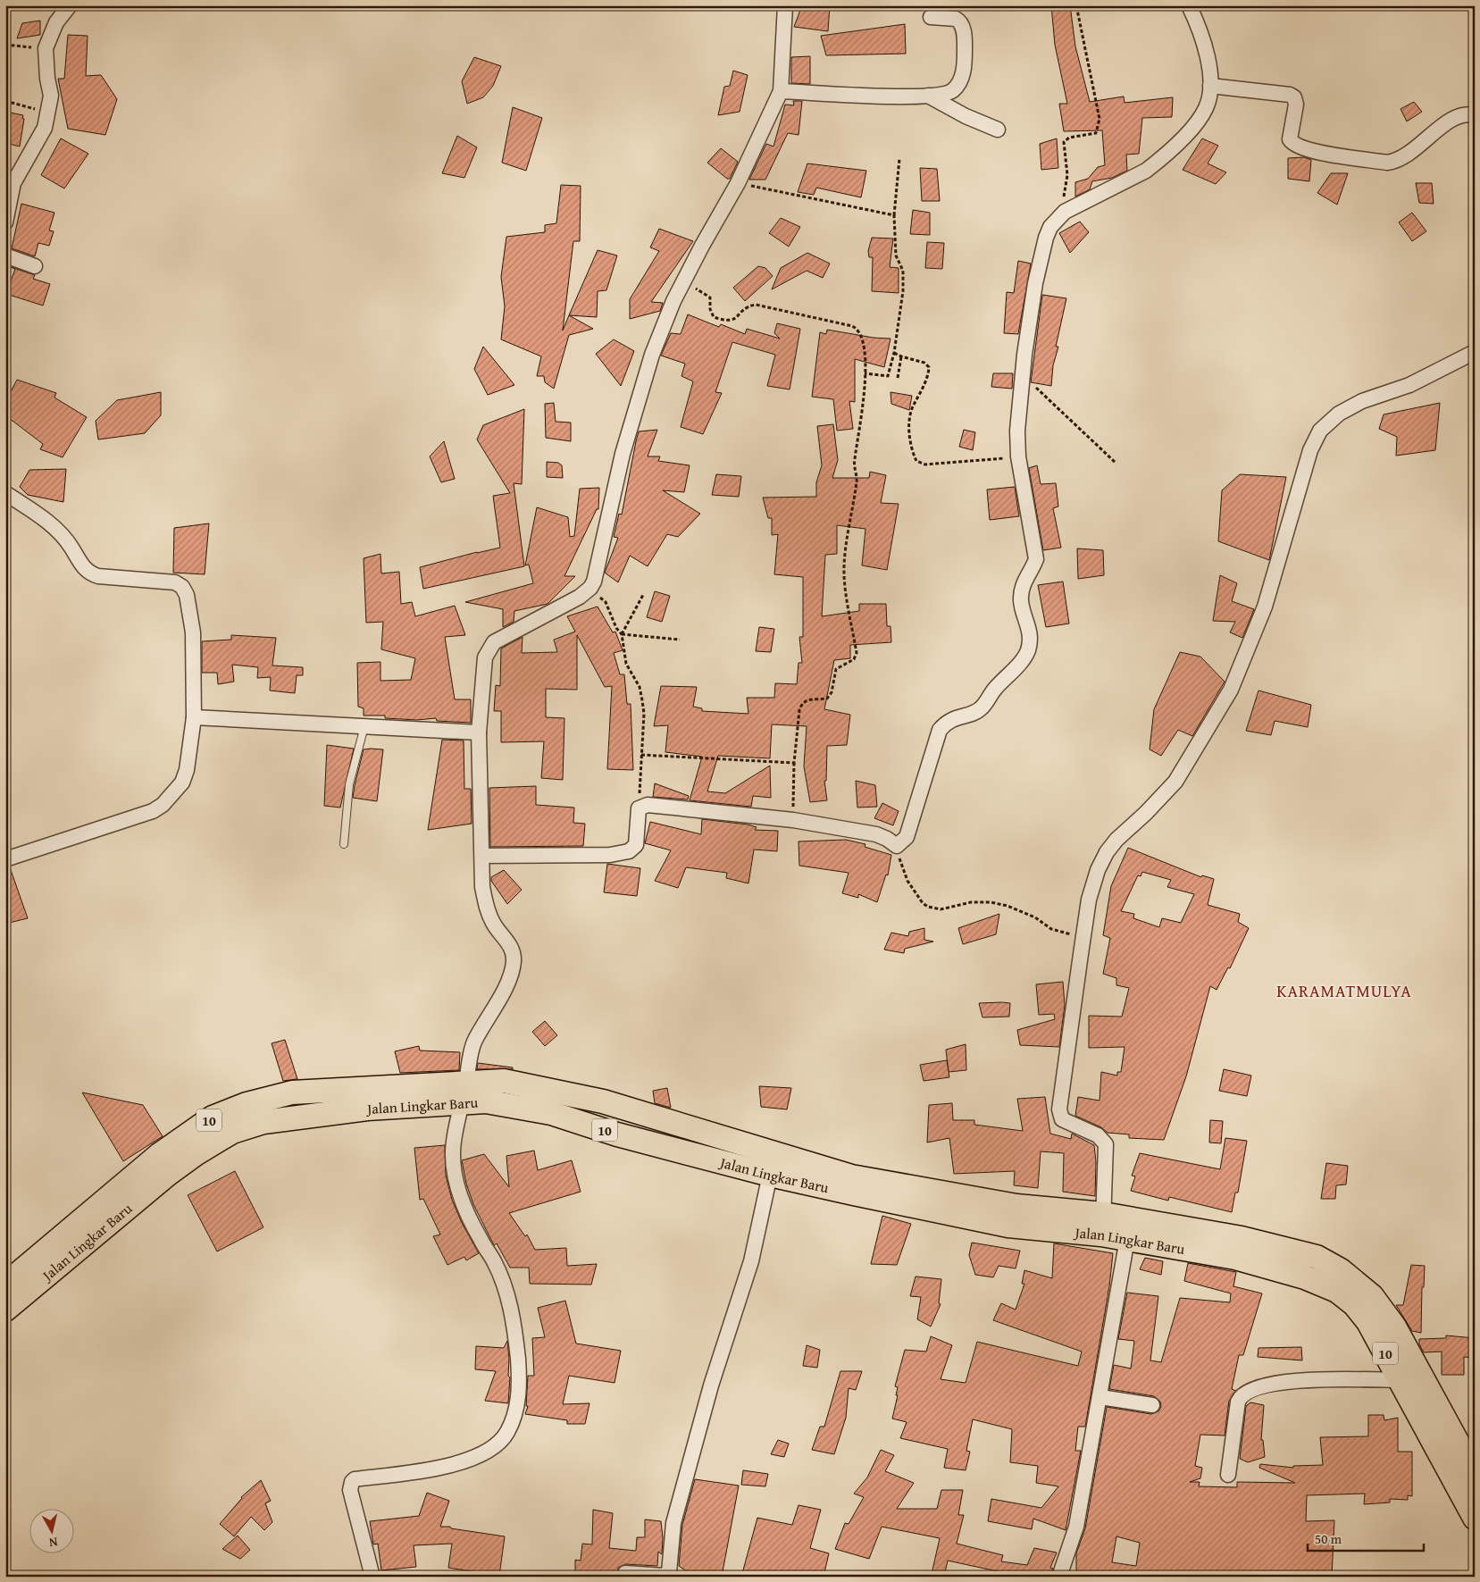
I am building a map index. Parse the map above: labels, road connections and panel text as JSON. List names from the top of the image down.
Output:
{
  "streets": {
    "highway": ["Jalan Lingkar Baru", "10"]
  },
  "districts": ["KARAMATMULYA"],
  "scale_bar": "50 m",
  "north": "bottom"
}
